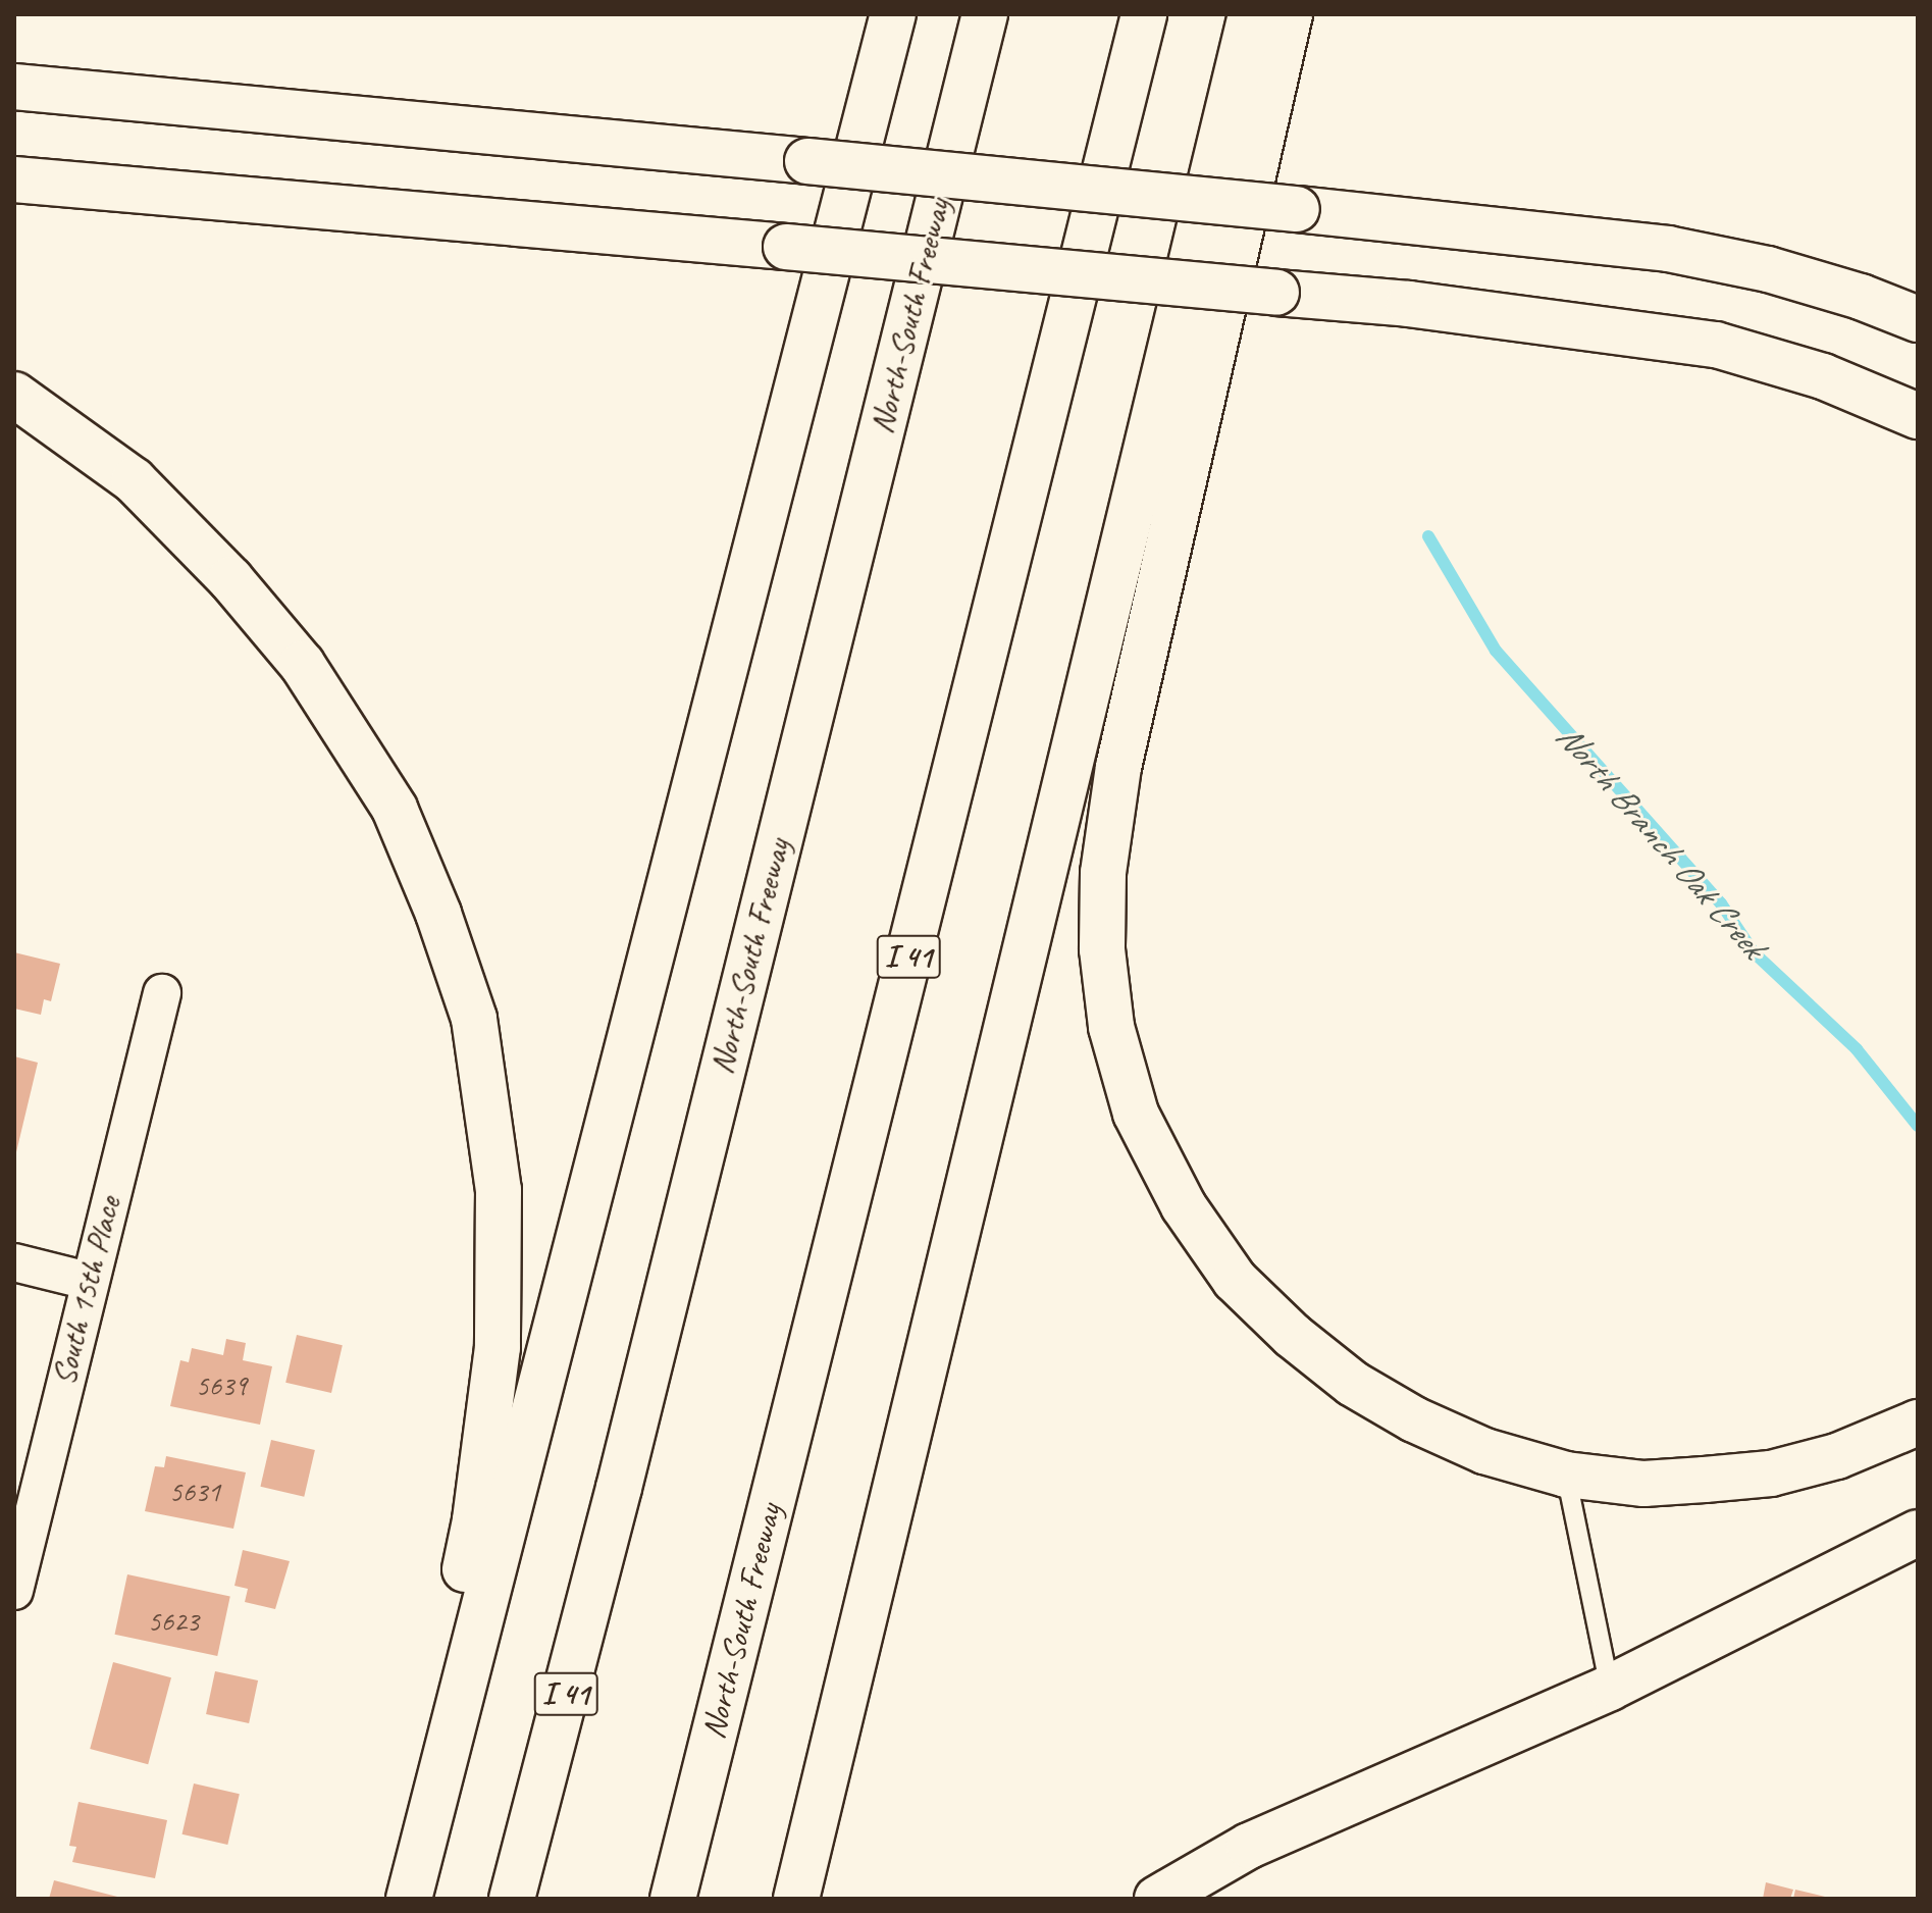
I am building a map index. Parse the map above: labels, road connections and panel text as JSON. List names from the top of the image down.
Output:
{
  "streets": {
    "highway": ["North-South Freeway", "I 41"],
    "street": ["South 15th Place"]
  },
  "water": ["North Branch Oak Creek"],
  "house_numbers": ["5639", "5631", "5623"]
}
